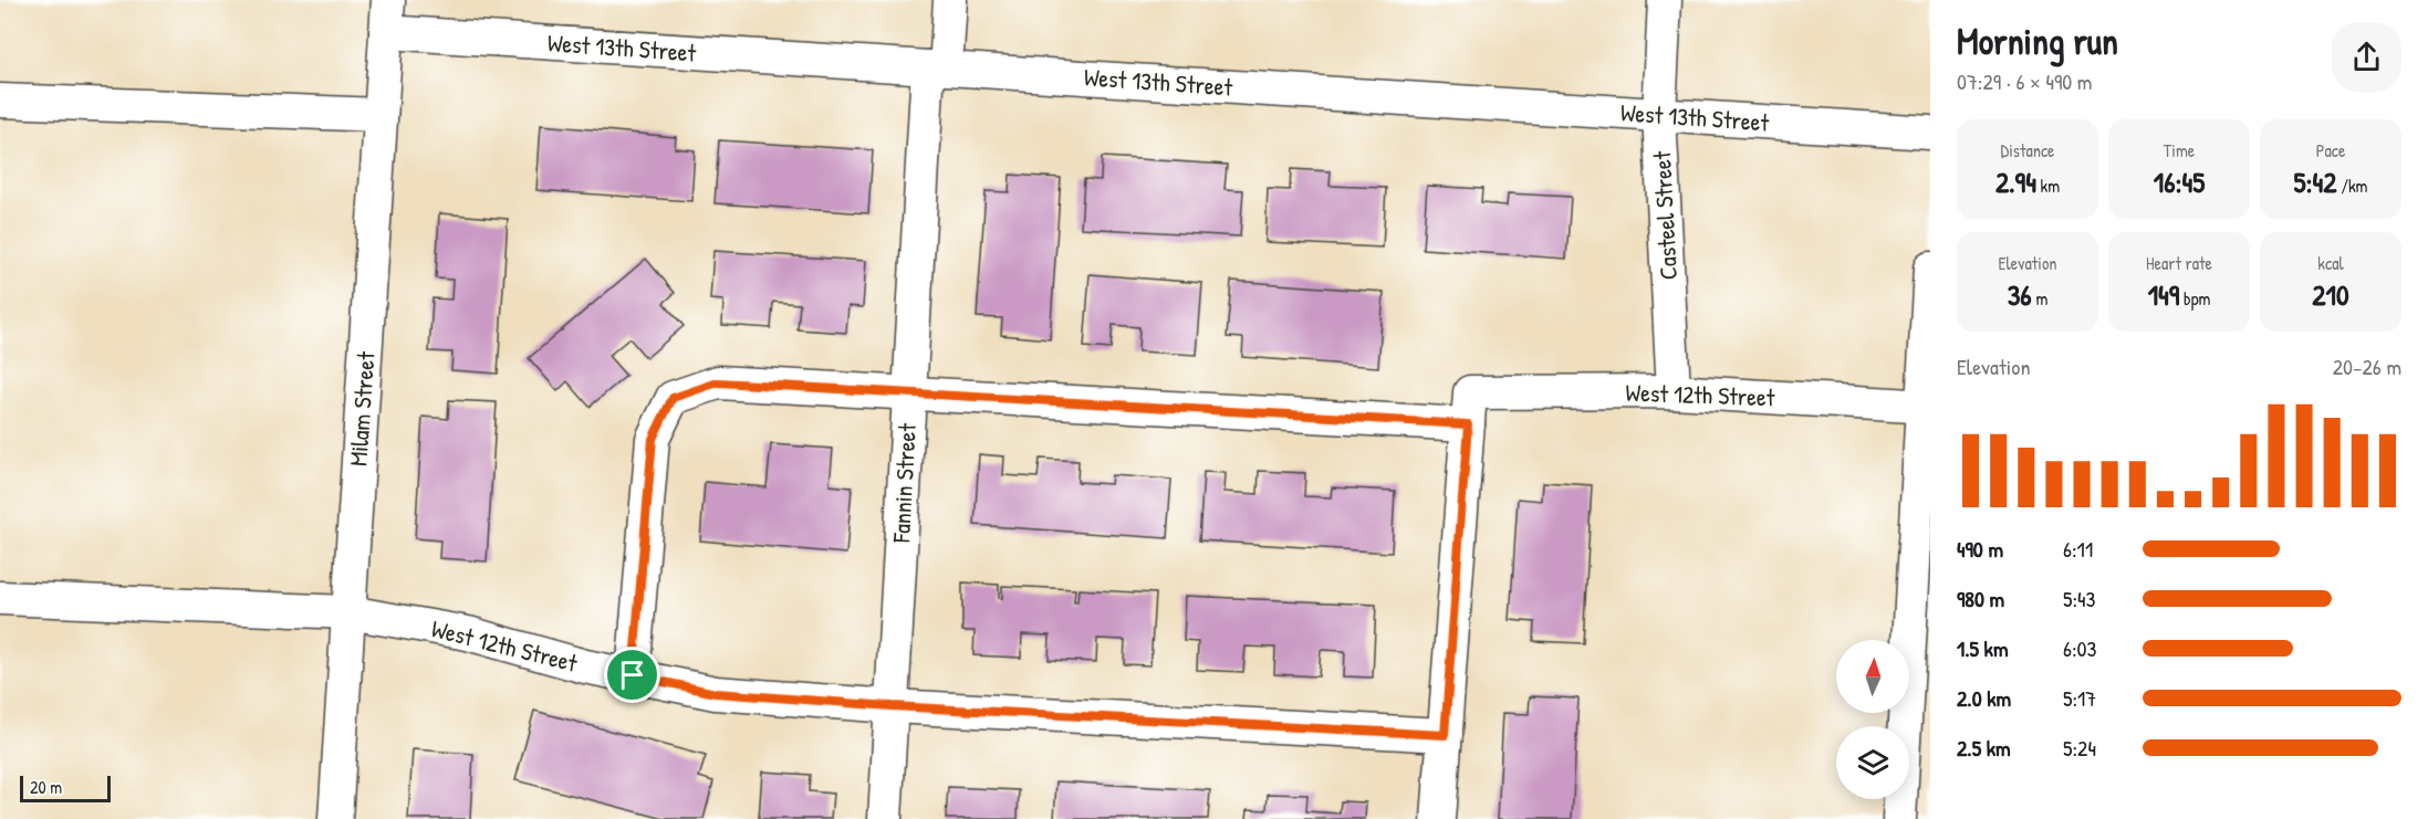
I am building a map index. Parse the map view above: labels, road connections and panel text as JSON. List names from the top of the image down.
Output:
{
  "streets": {
    "street": [
      "West 13th Street",
      "Casteel Street",
      "West 12th Street",
      "Milam Street",
      "Fannin Street"
    ]
  },
  "crossings": [
    ["West 13th Street", "Casteel Street"],
    ["West 13th Street", "Milam Street"],
    ["West 13th Street", "Fannin Street"],
    ["Casteel Street", "West 12th Street"],
    ["West 12th Street", "Milam Street"],
    ["West 12th Street", "Fannin Street"]
  ],
  "scale_bar": "20 m",
  "north": "top",
  "page": {
    "heading": ["Morning run", "07:29 · 6 × 490 m"],
    "stats": [
      ["Distance", "2.94 km"],
      ["Time", "16:45"],
      ["Pace", "5:42 /km"],
      ["Elevation", "36 m"],
      ["Heart rate", "149 bpm"],
      ["kcal", "210"]
    ],
    "chart": ["Elevation", "20–26 m"],
    "list": [
      {
        "name": "490 m",
        "note": "6:11"
      },
      {
        "name": "980 m",
        "note": "5:43"
      },
      {
        "name": "1.5 km",
        "note": "6:03"
      },
      {
        "name": "2.0 km",
        "note": "5:17"
      },
      {
        "name": "2.5 km",
        "note": "5:24"
      }
    ],
    "scale": "20 m"
  }
}
